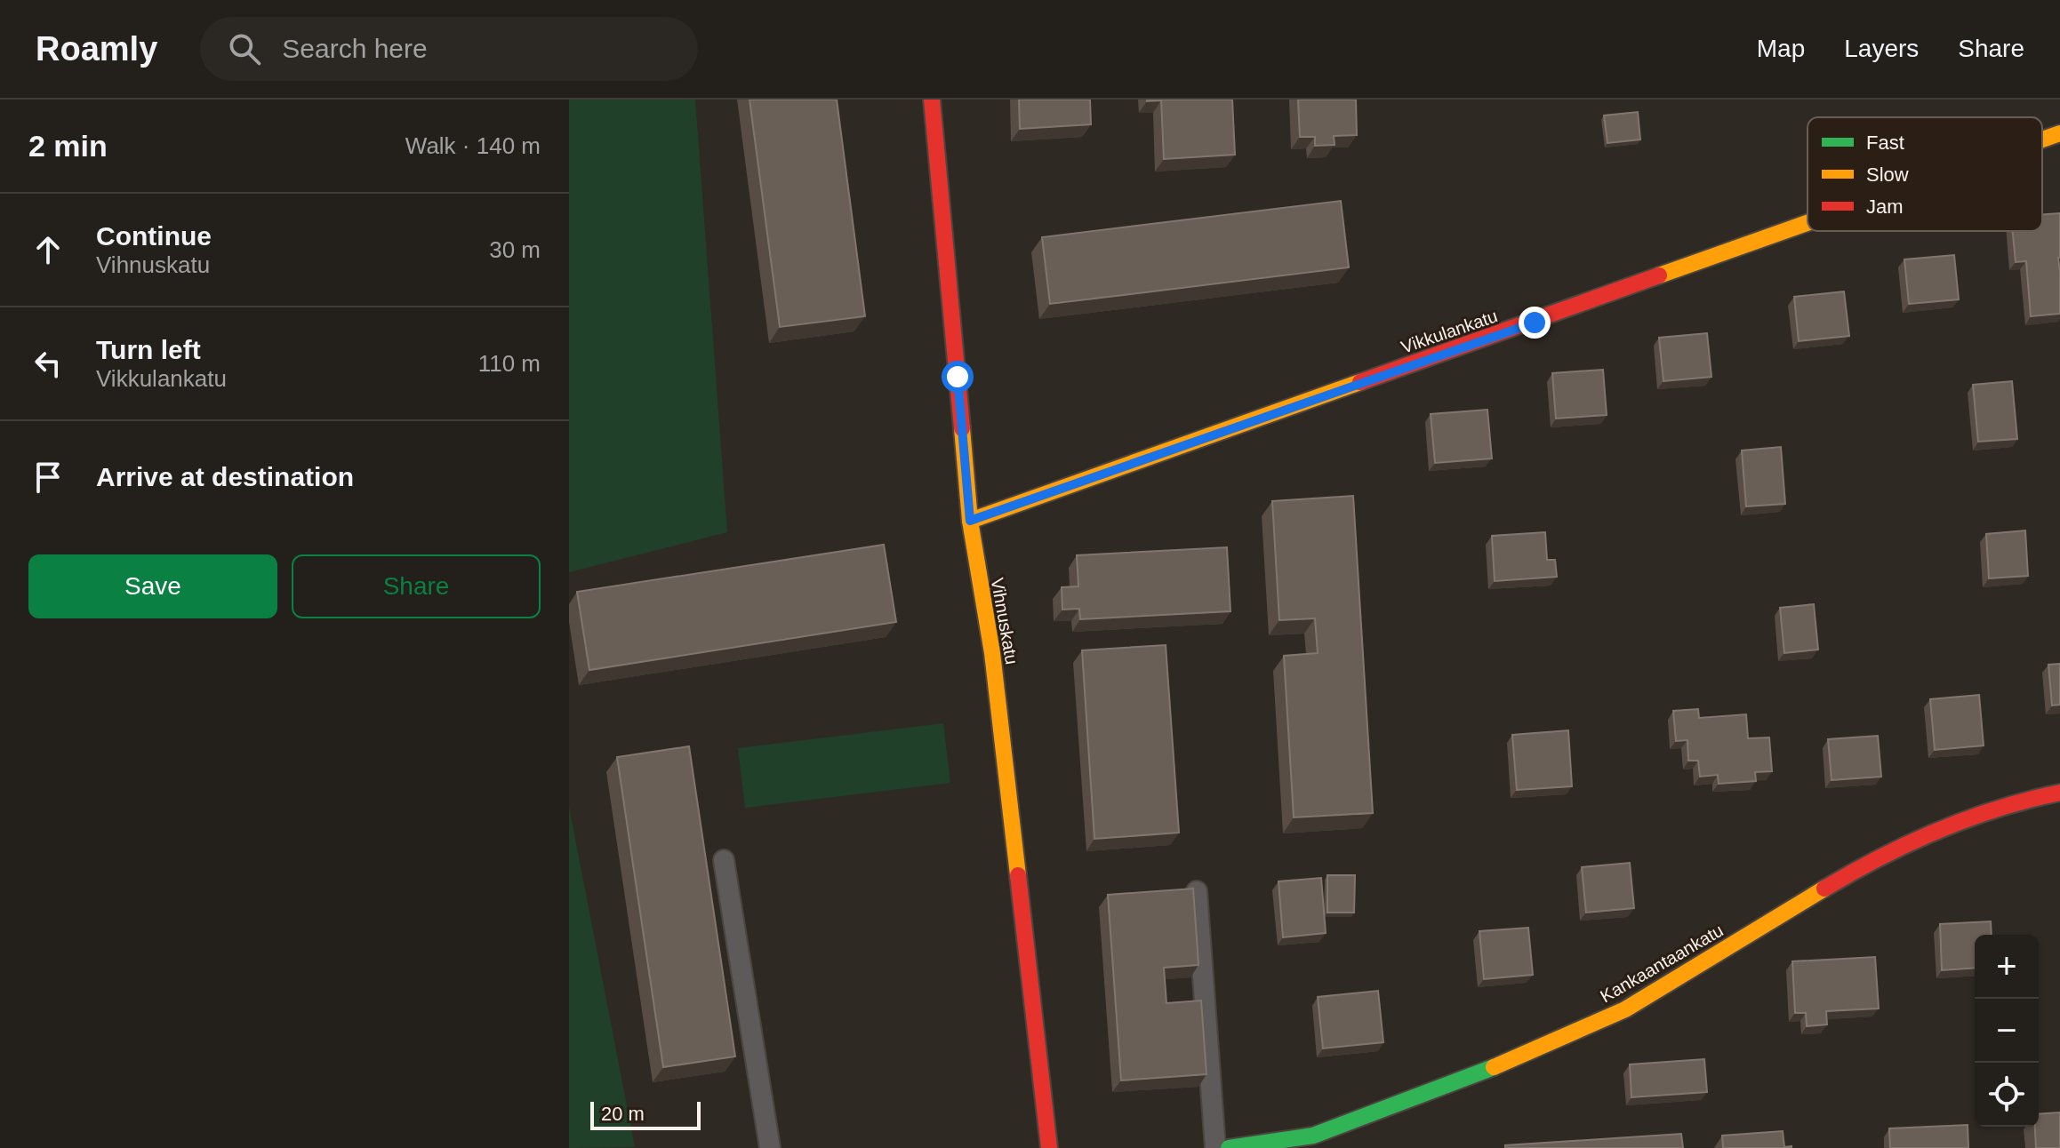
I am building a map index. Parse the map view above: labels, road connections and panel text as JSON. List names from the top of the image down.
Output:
{
  "streets": {
    "street": ["Vikkulankatu", "Vihnuskatu", "Kankaantaankatu"]
  },
  "crossings": [
    ["Vikkulankatu", "Vihnuskatu"]
  ],
  "legend": ["Fast", "Slow", "Jam"],
  "scale_bar": "20 m",
  "page": {
    "header": "Roamly",
    "search": "Search here",
    "nav": ["Map", "Layers", "Share"],
    "heading": ["2 min", "Walk · 140 m"],
    "list": [
      ["Continue", "Vihnuskatu", "30 m"],
      ["Turn left", "Vikkulankatu", "110 m"],
      "Arrive at destination"
    ],
    "buttons": ["Save", "Share"],
    "map_buttons": ["+", "−"],
    "scale": "20 m"
  }
}
